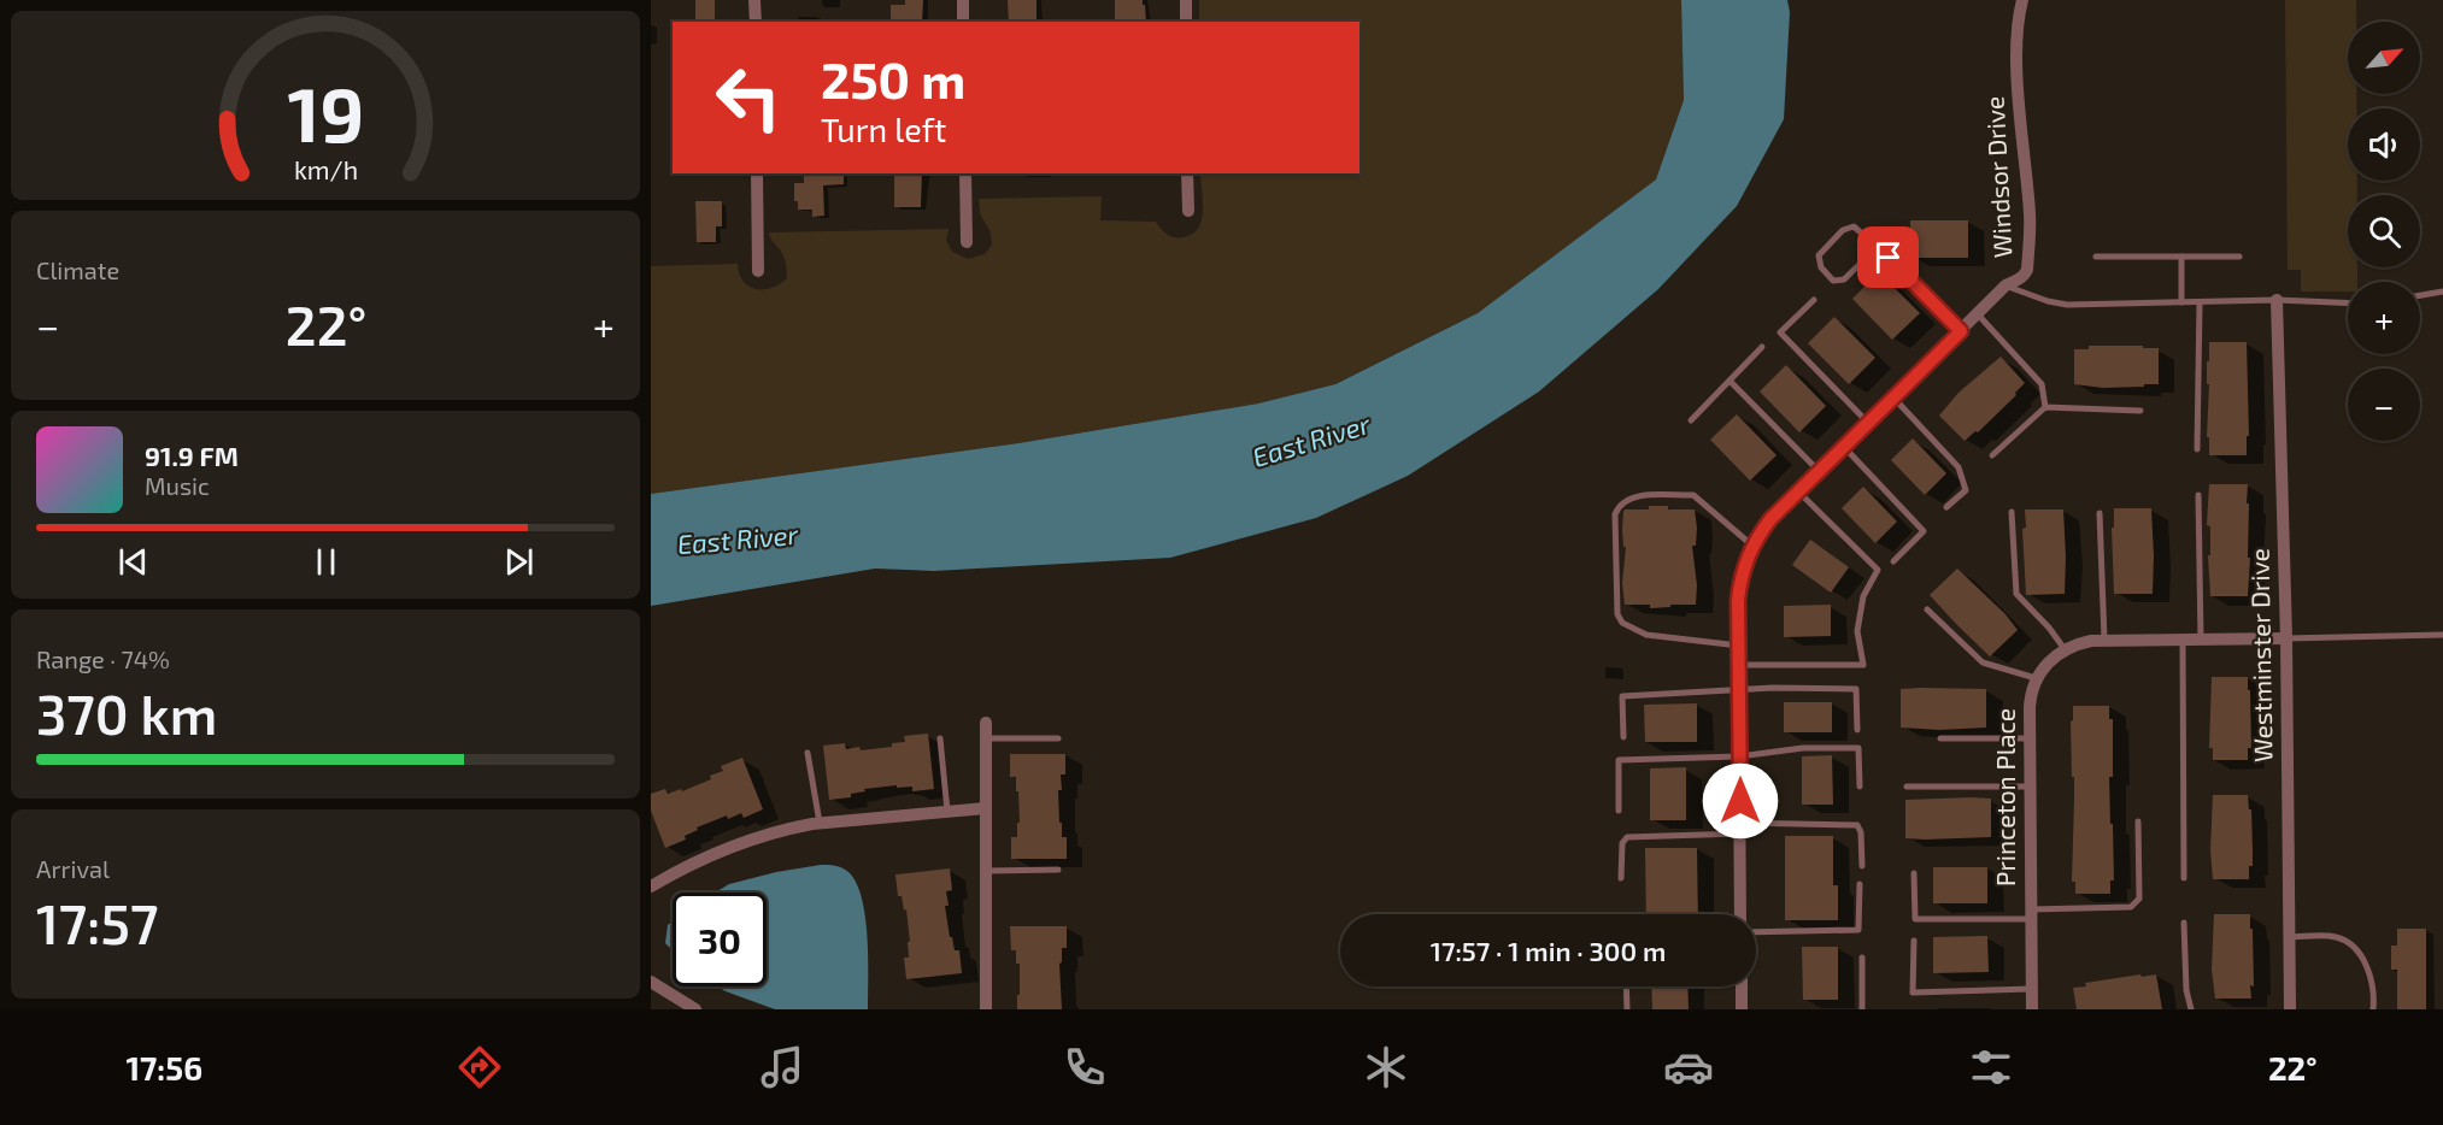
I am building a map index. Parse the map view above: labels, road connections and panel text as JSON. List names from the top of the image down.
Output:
{
  "streets": {
    "street": ["Windsor Drive", "Westminster Drive", "Princeton Place"]
  },
  "crossings": [
    ["Westminster Drive", "Princeton Place"]
  ],
  "water": ["East River"],
  "north": "top right",
  "page": {
    "map_buttons": ["+", "−"],
    "turn": ["250 m", "Turn left"],
    "tile": [
      "Climate",
      ["Range · 74%", "370 km"],
      ["Arrival", "17:57"]
    ],
    "heat": ["−", "22°", "+"],
    "song": ["91.9 FM", "Music"],
    "limit": "30",
    "trip": "17:57 · 1 min · 300 m",
    "tabs": ["17:56", "22°"],
    "gauge": ["19", "km/h"]
  }
}
